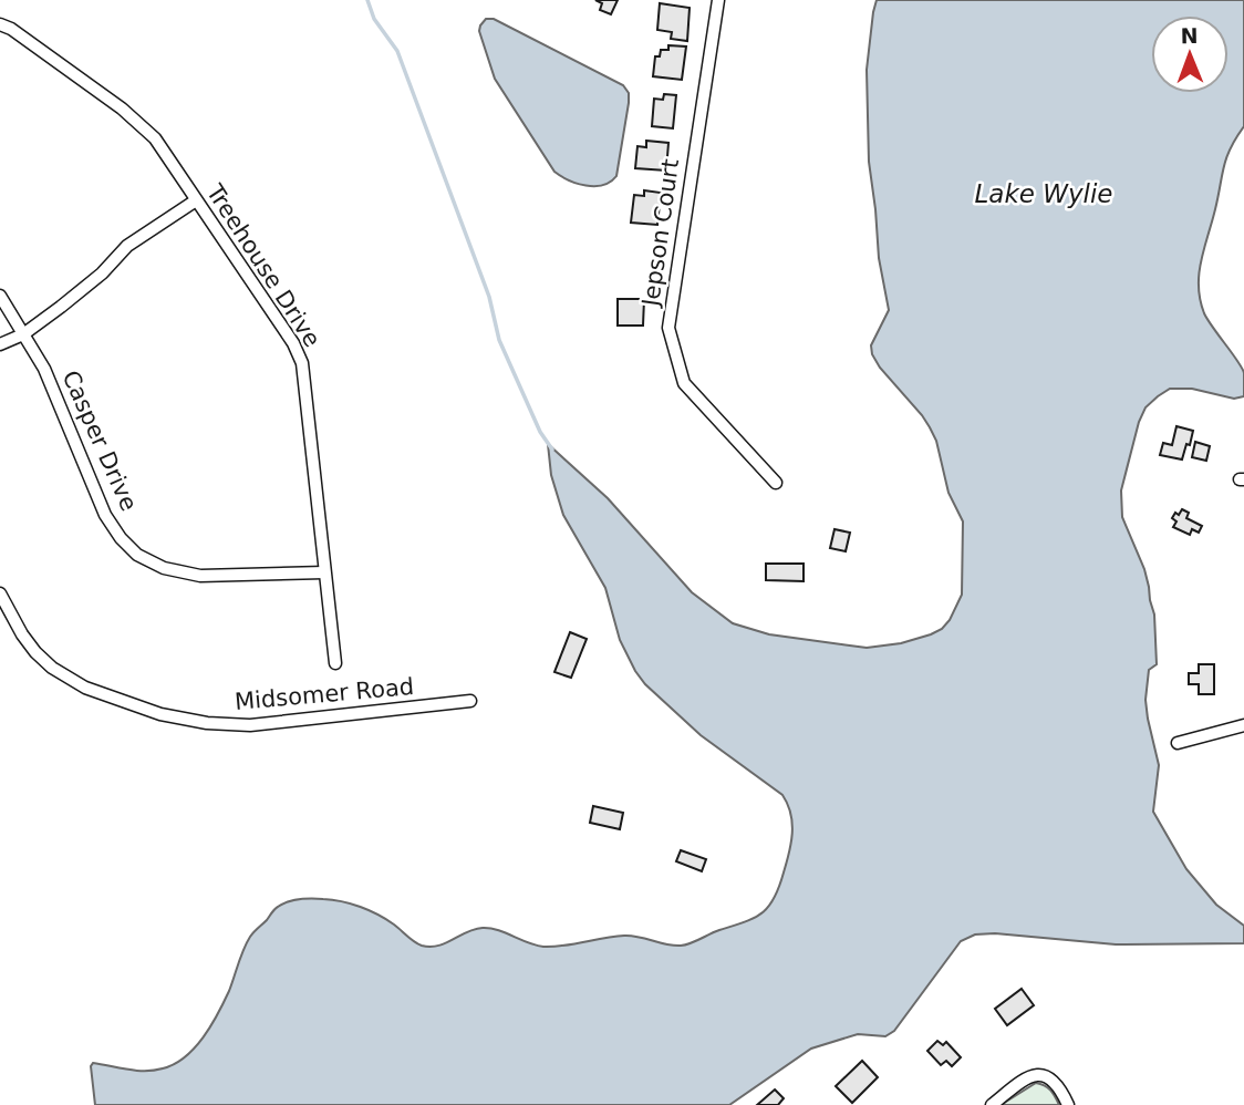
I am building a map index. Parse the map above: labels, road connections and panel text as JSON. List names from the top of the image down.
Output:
{
  "streets": {
    "street": [
      "Jepson Court",
      "Treehouse Drive",
      "Casper Drive",
      "Midsomer Road"
    ]
  },
  "crossings": [
    ["Treehouse Drive", "Casper Drive"]
  ],
  "water": ["Lake Wylie"],
  "north": "top"
}
